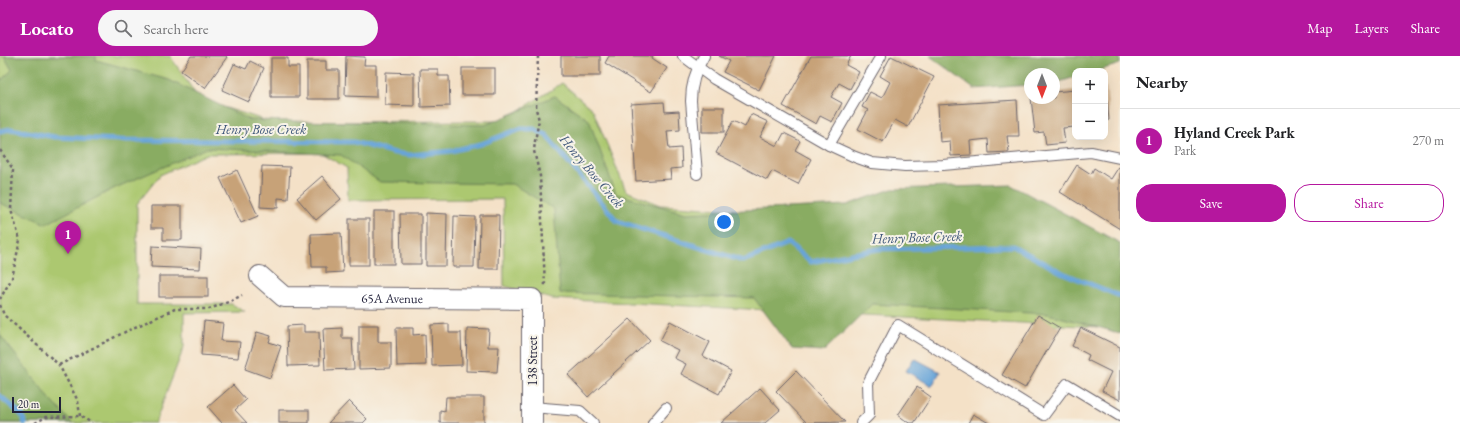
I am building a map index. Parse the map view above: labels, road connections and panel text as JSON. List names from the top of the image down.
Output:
{
  "streets": {
    "street": ["65A Avenue", "138 Street"]
  },
  "crossings": [
    ["65A Avenue", "138 Street"]
  ],
  "water": ["Henry Bose Creek"],
  "scale_bar": "20 m",
  "north": "bottom",
  "page": {
    "header": "Locato",
    "search": "Search here",
    "nav": ["Map", "Layers", "Share"],
    "heading": "Nearby",
    "map_buttons": ["+", "−"],
    "list": [
      {
        "mark": "1",
        "name": "Hyland Creek Park",
        "note": "Park",
        "value": "270 m"
      }
    ],
    "buttons": ["Save", "Share"],
    "pins": "1",
    "scale": "20 m"
  }
}
